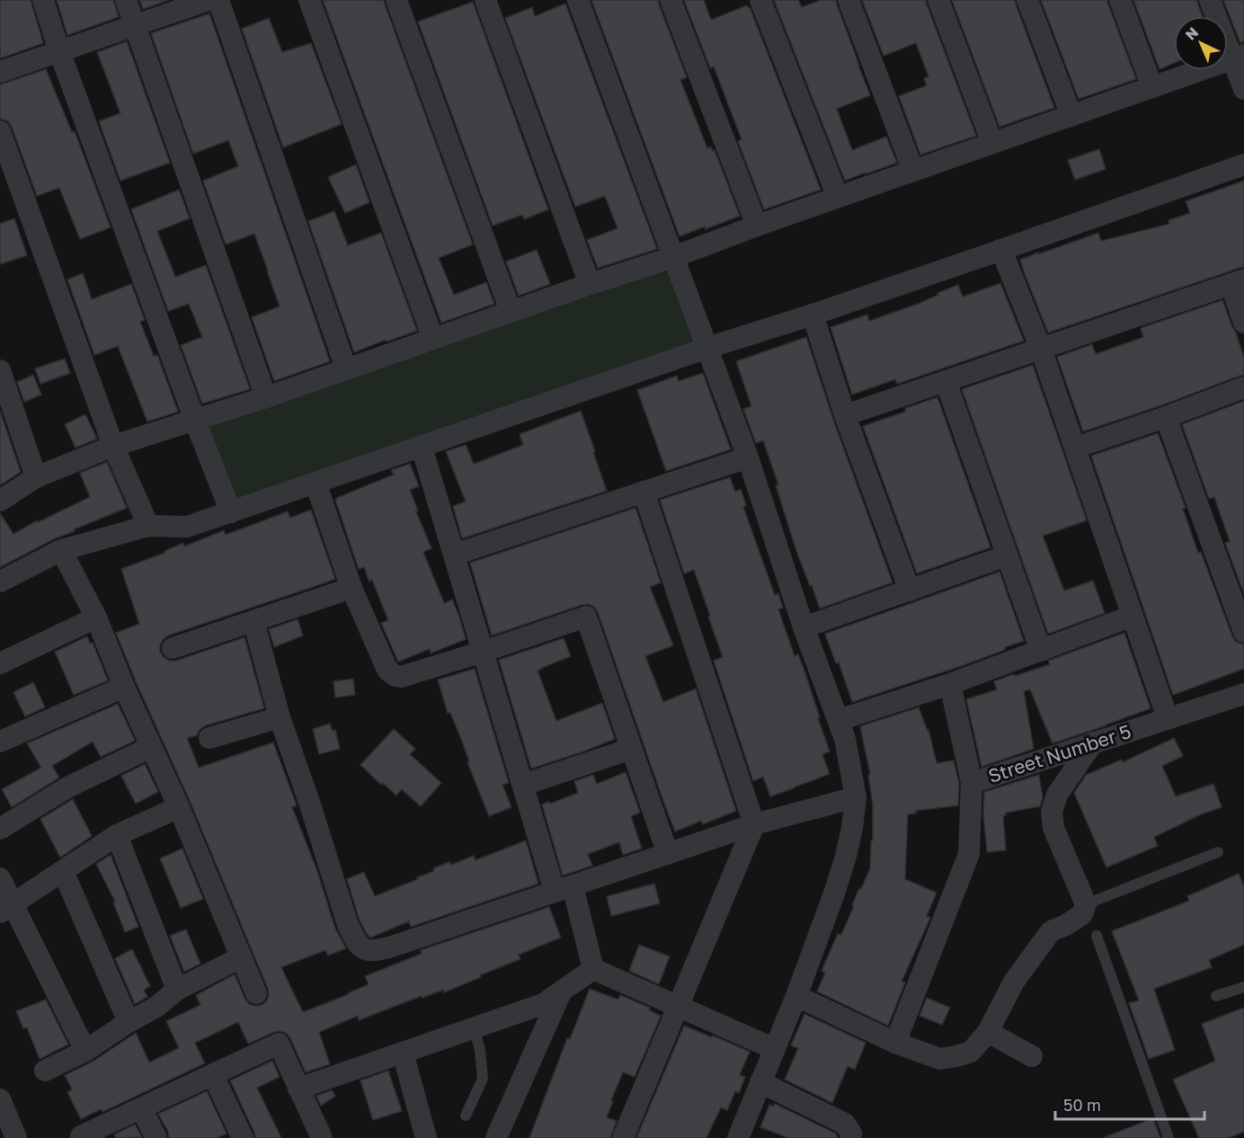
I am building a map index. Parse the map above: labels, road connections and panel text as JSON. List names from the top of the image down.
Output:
{
  "streets": {
    "street": ["Street Number 5"]
  },
  "scale_bar": "50 m",
  "north": "top left"
}
